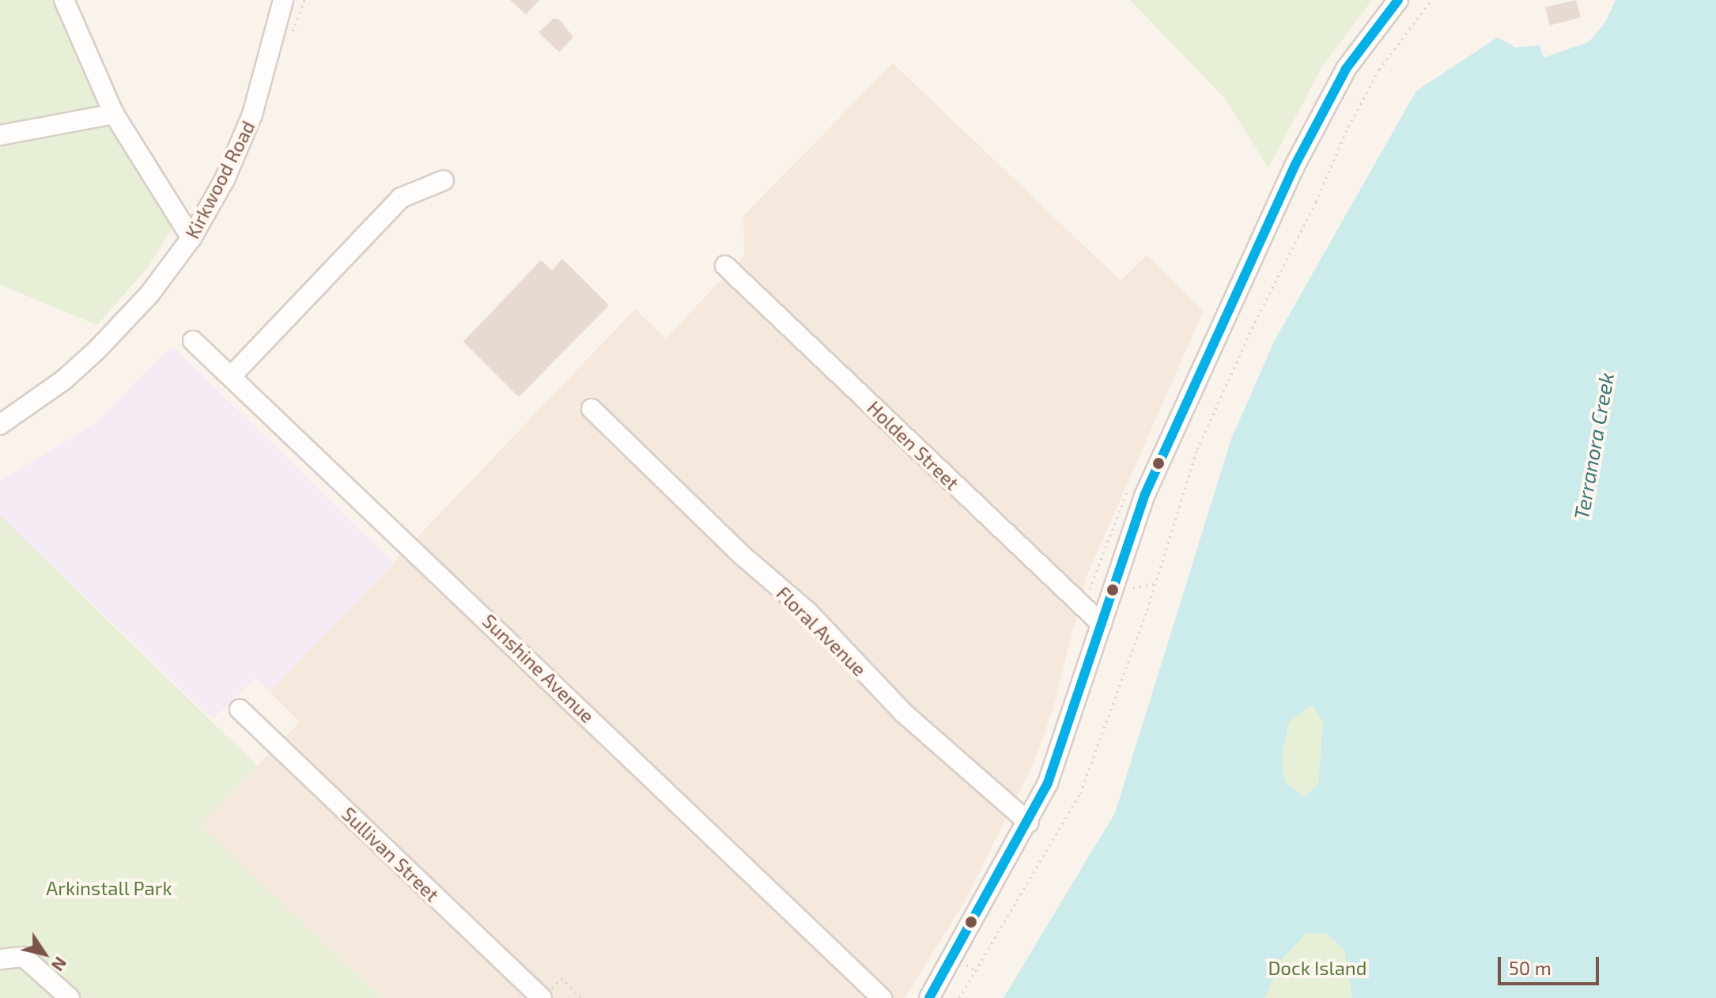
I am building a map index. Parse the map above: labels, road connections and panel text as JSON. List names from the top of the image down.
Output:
{
  "streets": {
    "street": [
      "Kirkwood Road",
      "Holden Street",
      "Floral Avenue",
      "Sunshine Avenue",
      "Sullivan Street"
    ]
  },
  "water": ["Terranora Creek"],
  "parks": ["Arkinstall Park", "Dock Island"],
  "scale_bar": "50 m",
  "north": "bottom right"
}
